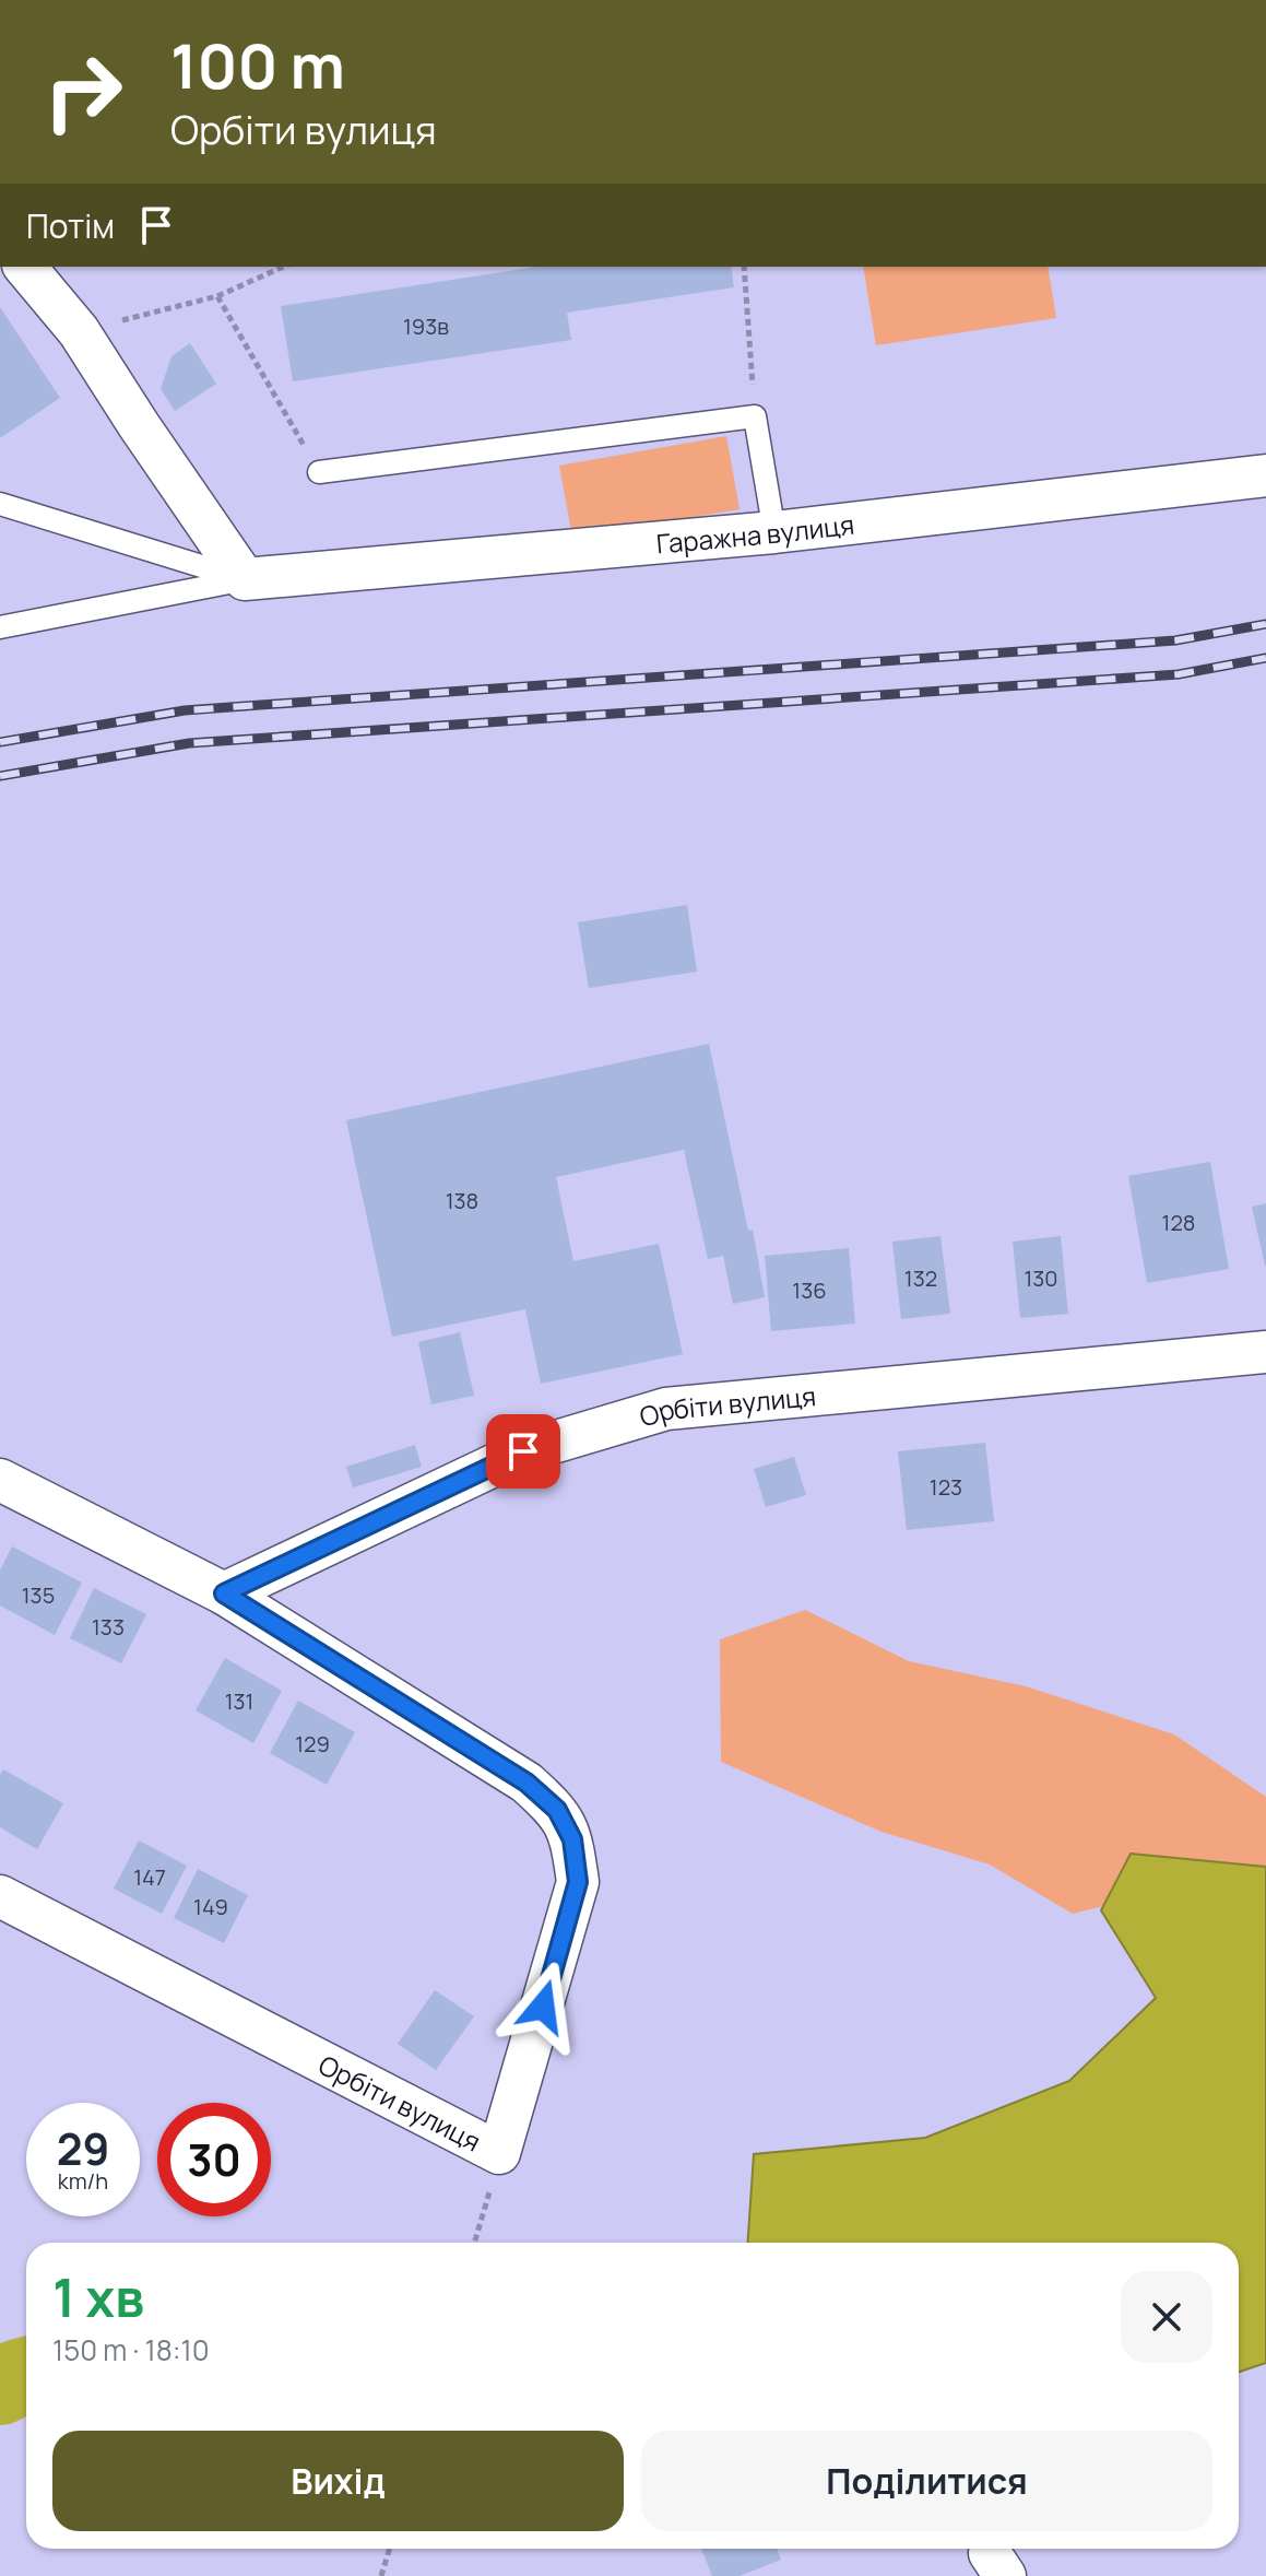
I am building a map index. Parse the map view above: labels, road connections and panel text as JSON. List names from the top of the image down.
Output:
{
  "streets": {
    "street": ["Гаражна вулиця", "Орбіти вулиця"]
  },
  "house_numbers": [
    "193в",
    "138",
    "128",
    "132",
    "130",
    "136",
    "123",
    "135",
    "133",
    "131",
    "129",
    "147",
    "149"
  ],
  "page": {
    "turn": ["100 m", "Орбіти вулиця"],
    "then": "Потім",
    "speed": "29 km/h",
    "limit": "30",
    "heading": ["1 хв", "150 m · 18:10"],
    "buttons": ["Вихід", "Поділитися"]
  }
}
